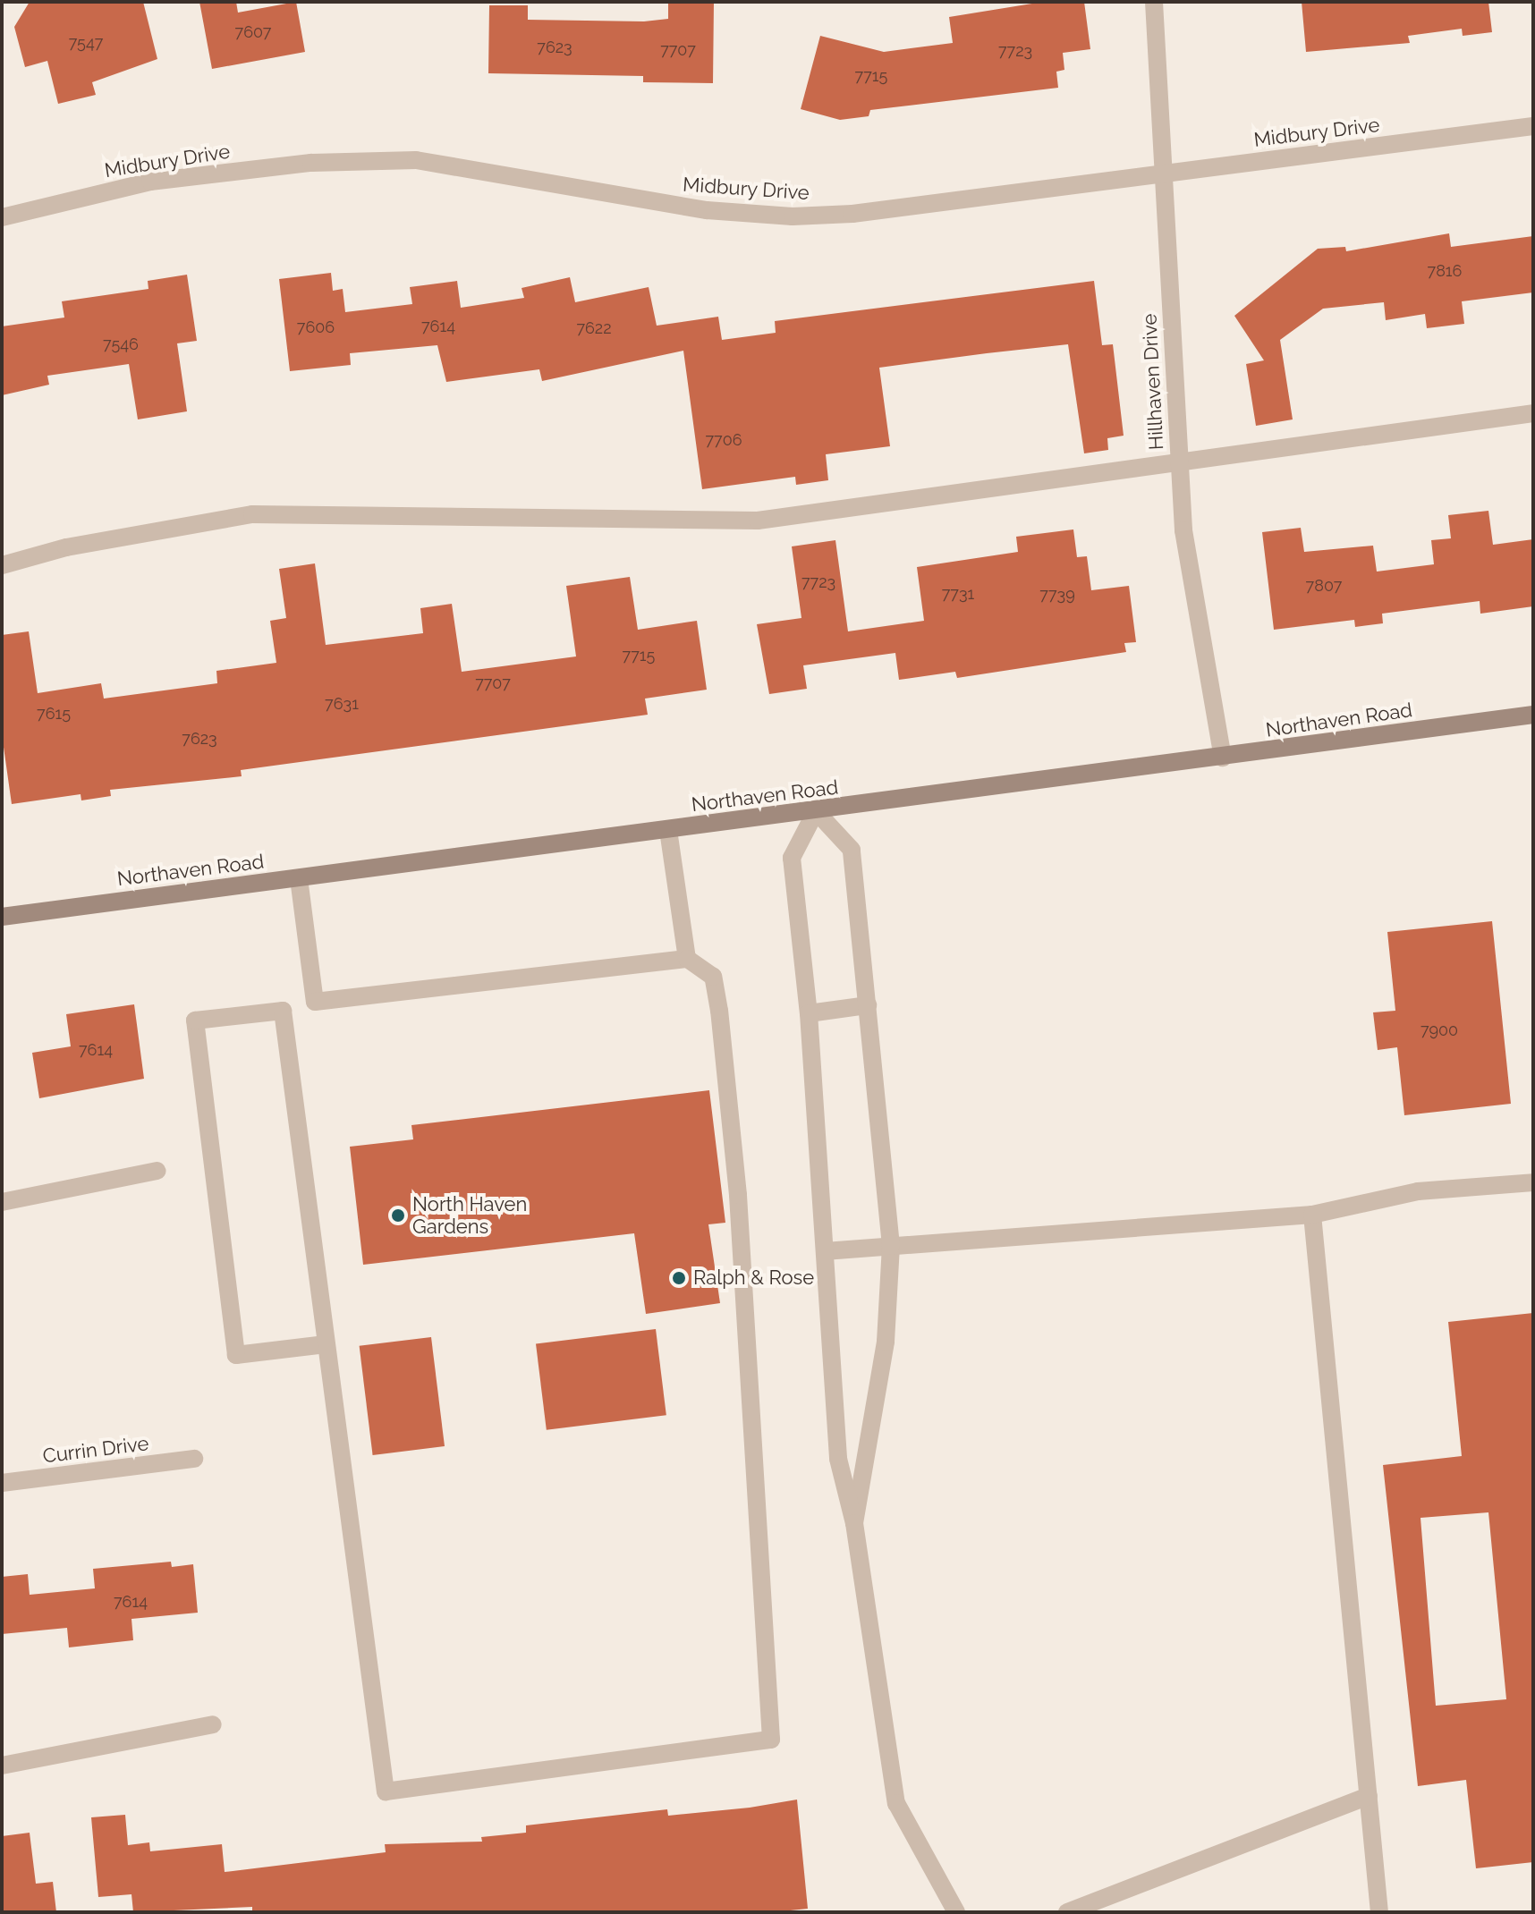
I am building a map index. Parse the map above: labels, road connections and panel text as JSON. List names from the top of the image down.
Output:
{
  "streets": {
    "street": [
      "Midbury Drive",
      "Hillhaven Drive",
      "Northaven Road",
      "Currin Drive"
    ]
  },
  "crossings": [
    ["Midbury Drive", "Hillhaven Drive"],
    ["Hillhaven Drive", "Northaven Road"]
  ],
  "places": ["North Haven Gardens", "Ralph & Rose"],
  "house_numbers": [
    "7607",
    "7547",
    "7623",
    "7707",
    "7723",
    "7715",
    "7816",
    "7614",
    "7606",
    "7622",
    "7546",
    "7706",
    "7723",
    "7807",
    "7731",
    "7739",
    "7715",
    "7707",
    "7631",
    "7615",
    "7623",
    "7900",
    "7614",
    "7614"
  ]
}
